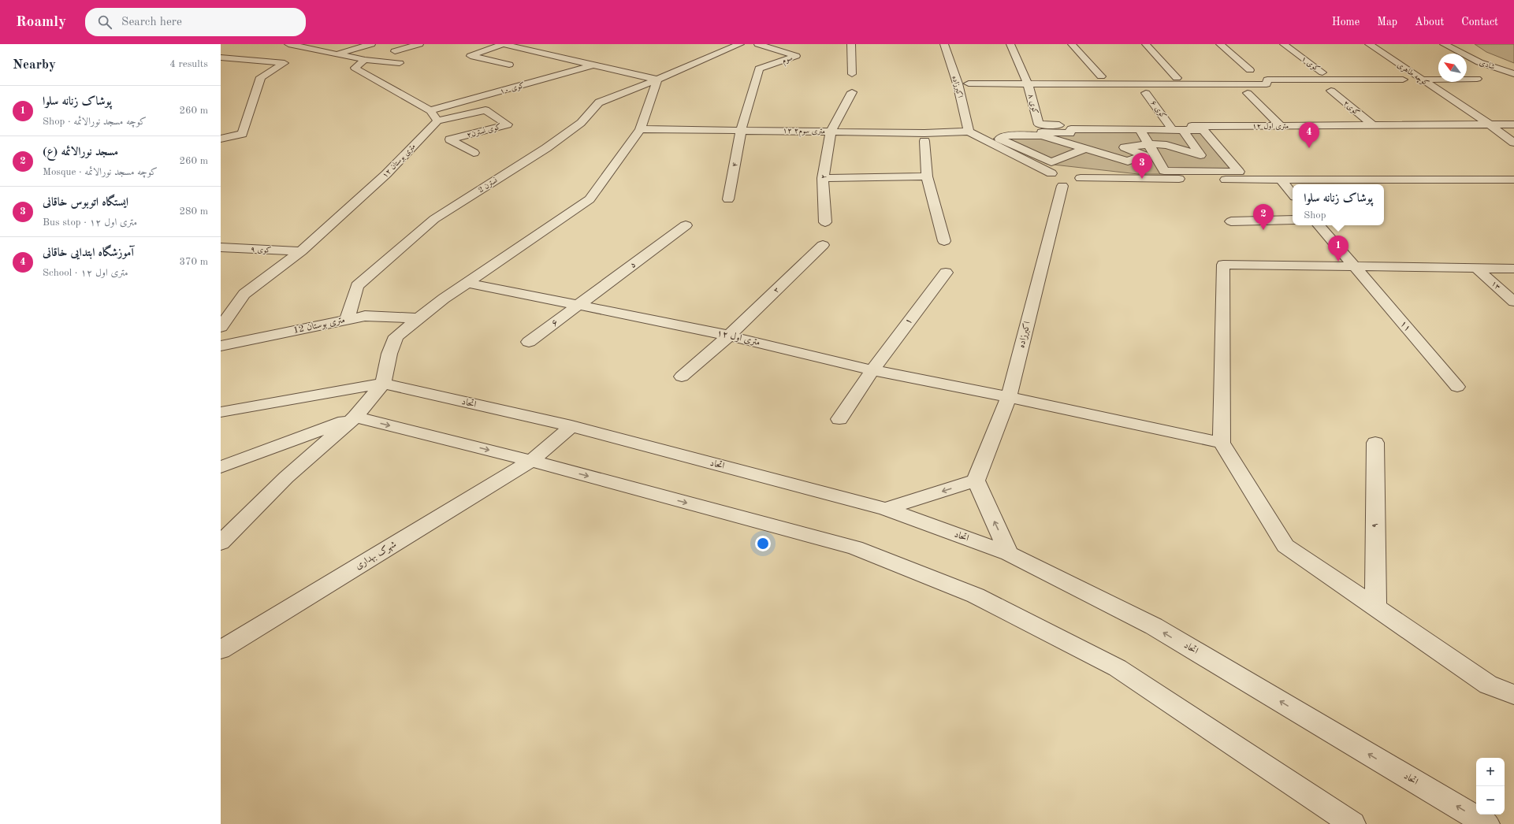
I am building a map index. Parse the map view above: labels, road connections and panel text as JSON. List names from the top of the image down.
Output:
{
  "streets": {
    "street": [
      "سوم",
      "کوی ۱",
      "شادی",
      "کوچه طاهری",
      "اکبرزاده",
      "کوی ۱۰",
      "کوی ۸",
      "کوی۲",
      "کوی ۶",
      "۱۲ متری اول",
      "کوی نسترن۲",
      "۱۲ متری سوم۲",
      "۱۲ متری بوستان",
      "۴",
      "۲",
      "نسترن 2",
      "کوی ۹",
      "۵",
      "۱۳",
      "۳",
      "۱",
      "۶",
      "12 متری بوستان",
      "۱۱",
      "اتحاد",
      "۹",
      "شهرک بهداری"
    ]
  },
  "crossings": [
    ["سوم", "۱۲ متری سوم۲"],
    ["سوم", "۴"],
    ["کوچه طاهری", "۱۲ متری اول"],
    ["اکبرزاده", "۱۲ متری اول"],
    ["اکبرزاده", "۱۲ متری سوم۲"],
    ["کوی ۸", "۱۲ متری اول"],
    ["کوی۲", "۱۲ متری اول"],
    ["کوی ۶", "۱۲ متری اول"],
    ["۱۲ متری اول", "۵"],
    ["۱۲ متری اول", "۳"],
    ["۱۲ متری اول", "۱"],
    ["۱۲ متری اول", "۶"],
    ["کوی نسترن۲", "۱۲ متری بوستان"],
    ["۱۲ متری سوم۲", "۴"],
    ["۱۲ متری سوم۲", "۲"],
    ["۱۲ متری بوستان", "کوی ۹"],
    ["نسترن 2", "12 متری بوستان"],
    ["۵", "۶"],
    ["اتحاد", "شهرک بهداری"]
  ],
  "north": "top left",
  "page": {
    "header": "Roamly",
    "search": "Search here",
    "nav": [
      "Home",
      "Map",
      "About",
      "Contact"
    ],
    "heading": ["Nearby", "4 results"],
    "list": [
      {
        "mark": "1",
        "name": "پوشاک زنانه سلوا",
        "note": "Shop · کوچه مسجد نورالائمه",
        "value": "260 m"
      },
      {
        "mark": "2",
        "name": "مسجد نورالائمه (ع)",
        "note": "Mosque · کوچه مسجد نورالائمه",
        "value": "260 m"
      },
      {
        "mark": "3",
        "name": "ایستگاه اتوبوس خاقانی",
        "note": "Bus stop · ۱۲ متری اول",
        "value": "280 m"
      },
      {
        "mark": "4",
        "name": "آموزشگاه ابتدایی خاقانی",
        "note": "School · ۱۲ متری اول",
        "value": "370 m"
      }
    ],
    "pins": [
      "4",
      "3",
      "2",
      "1"
    ],
    "popup": ["پوشاک زنانه سلوا", "Shop"],
    "map_buttons": ["+", "−"]
  }
}
